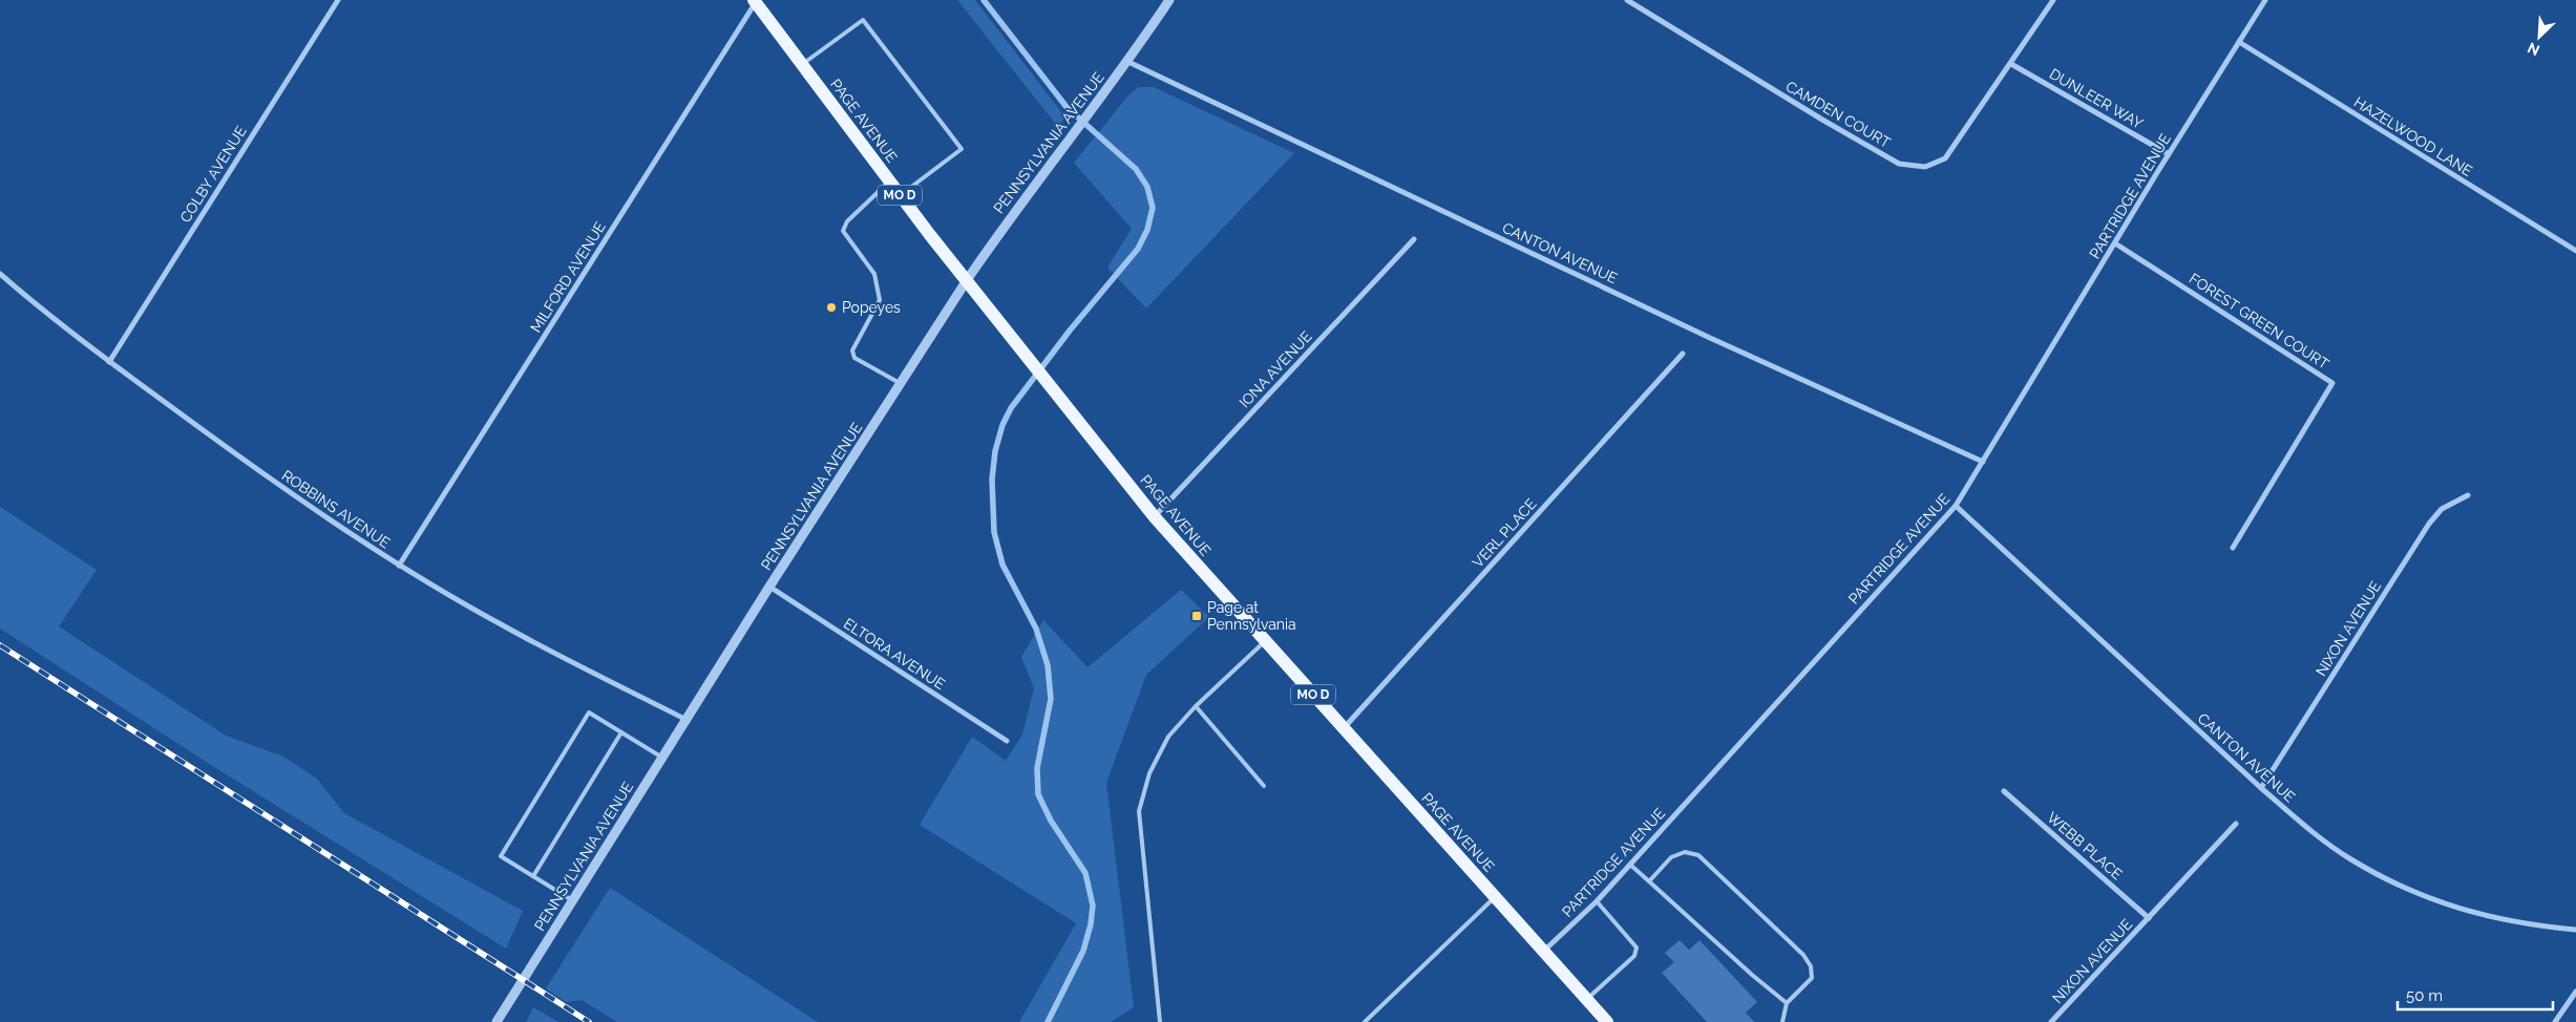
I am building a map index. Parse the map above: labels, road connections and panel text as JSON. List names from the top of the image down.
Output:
{
  "streets": {
    "main road": ["PAGE AVENUE", "MO D"],
    "street": [
      "DUNLEER WAY",
      "CAMDEN COURT",
      "HAZELWOOD LANE",
      "PENNSYLVANIA AVENUE",
      "COLBY AVENUE",
      "PARTRIDGE AVENUE",
      "CANTON AVENUE",
      "MILFORD AVENUE",
      "FOREST GREEN COURT",
      "IONA AVENUE",
      "ROBBINS AVENUE",
      "VERL PLACE",
      "NIXON AVENUE",
      "ELTORA AVENUE",
      "WEBB PLACE"
    ]
  },
  "crossings": [
    ["DUNLEER WAY", "CAMDEN COURT"],
    ["DUNLEER WAY", "PARTRIDGE AVENUE"],
    ["PAGE AVENUE", "PENNSYLVANIA AVENUE"],
    ["PAGE AVENUE", "PARTRIDGE AVENUE"],
    ["PAGE AVENUE", "MILFORD AVENUE"],
    ["PAGE AVENUE", "IONA AVENUE"],
    ["PAGE AVENUE", "VERL PLACE"],
    ["HAZELWOOD LANE", "PARTRIDGE AVENUE"],
    ["PENNSYLVANIA AVENUE", "CANTON AVENUE"],
    ["PENNSYLVANIA AVENUE", "ROBBINS AVENUE"],
    ["PENNSYLVANIA AVENUE", "ELTORA AVENUE"],
    ["COLBY AVENUE", "ROBBINS AVENUE"],
    ["PARTRIDGE AVENUE", "CANTON AVENUE"],
    ["PARTRIDGE AVENUE", "FOREST GREEN COURT"],
    ["CANTON AVENUE", "NIXON AVENUE"],
    ["MILFORD AVENUE", "ROBBINS AVENUE"],
    ["NIXON AVENUE", "WEBB PLACE"]
  ],
  "places": {
    "other": ["Popeyes"],
    "transit": ["Page at Pennsylvania"]
  },
  "scale_bar": "50 m",
  "north": "bottom left"
}
